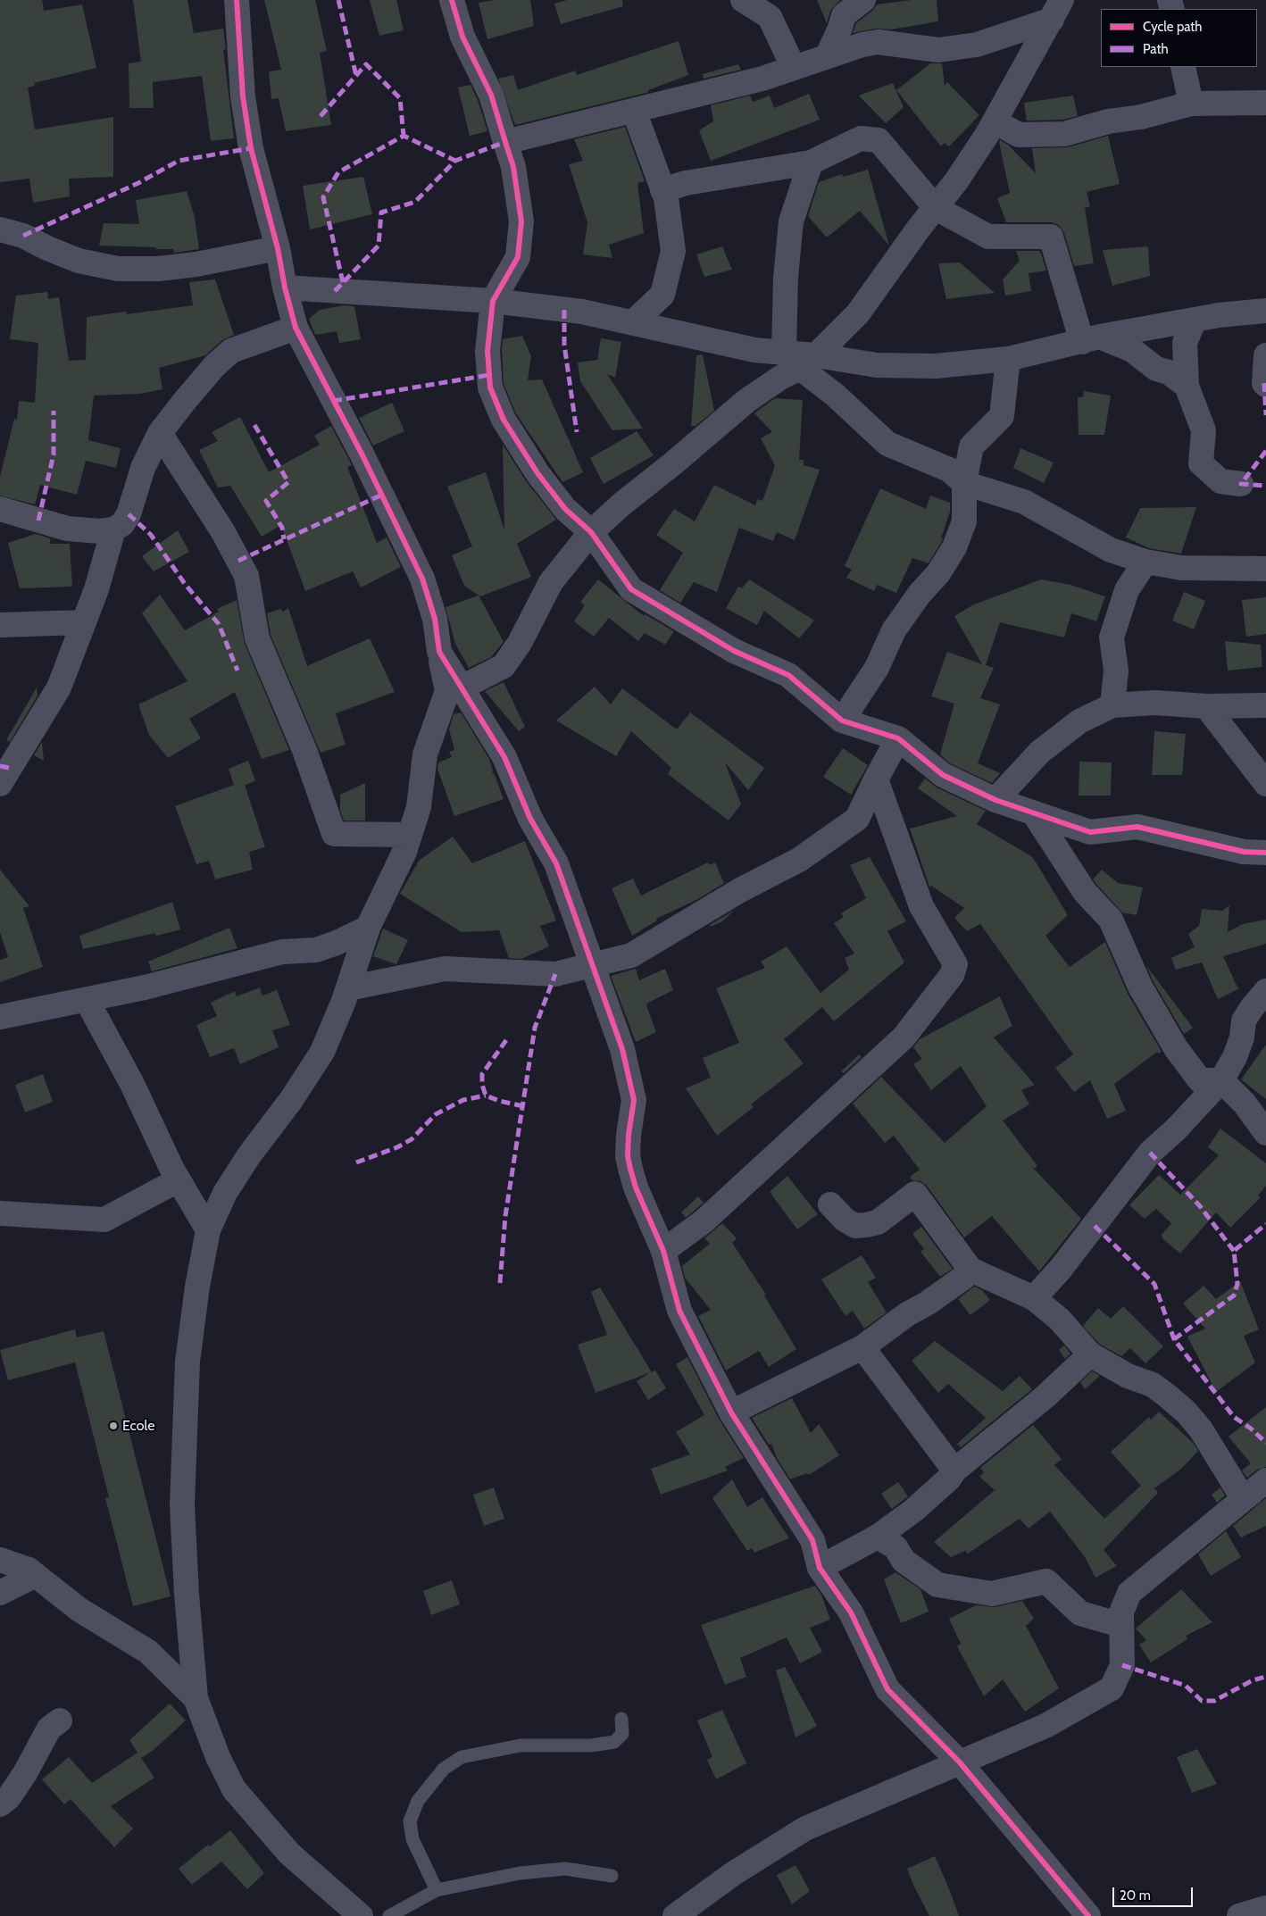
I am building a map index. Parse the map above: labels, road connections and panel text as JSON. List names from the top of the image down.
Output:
{
  "places": ["Ecole"],
  "legend": ["Cycle path", "Path"],
  "scale_bar": "20 m"
}
